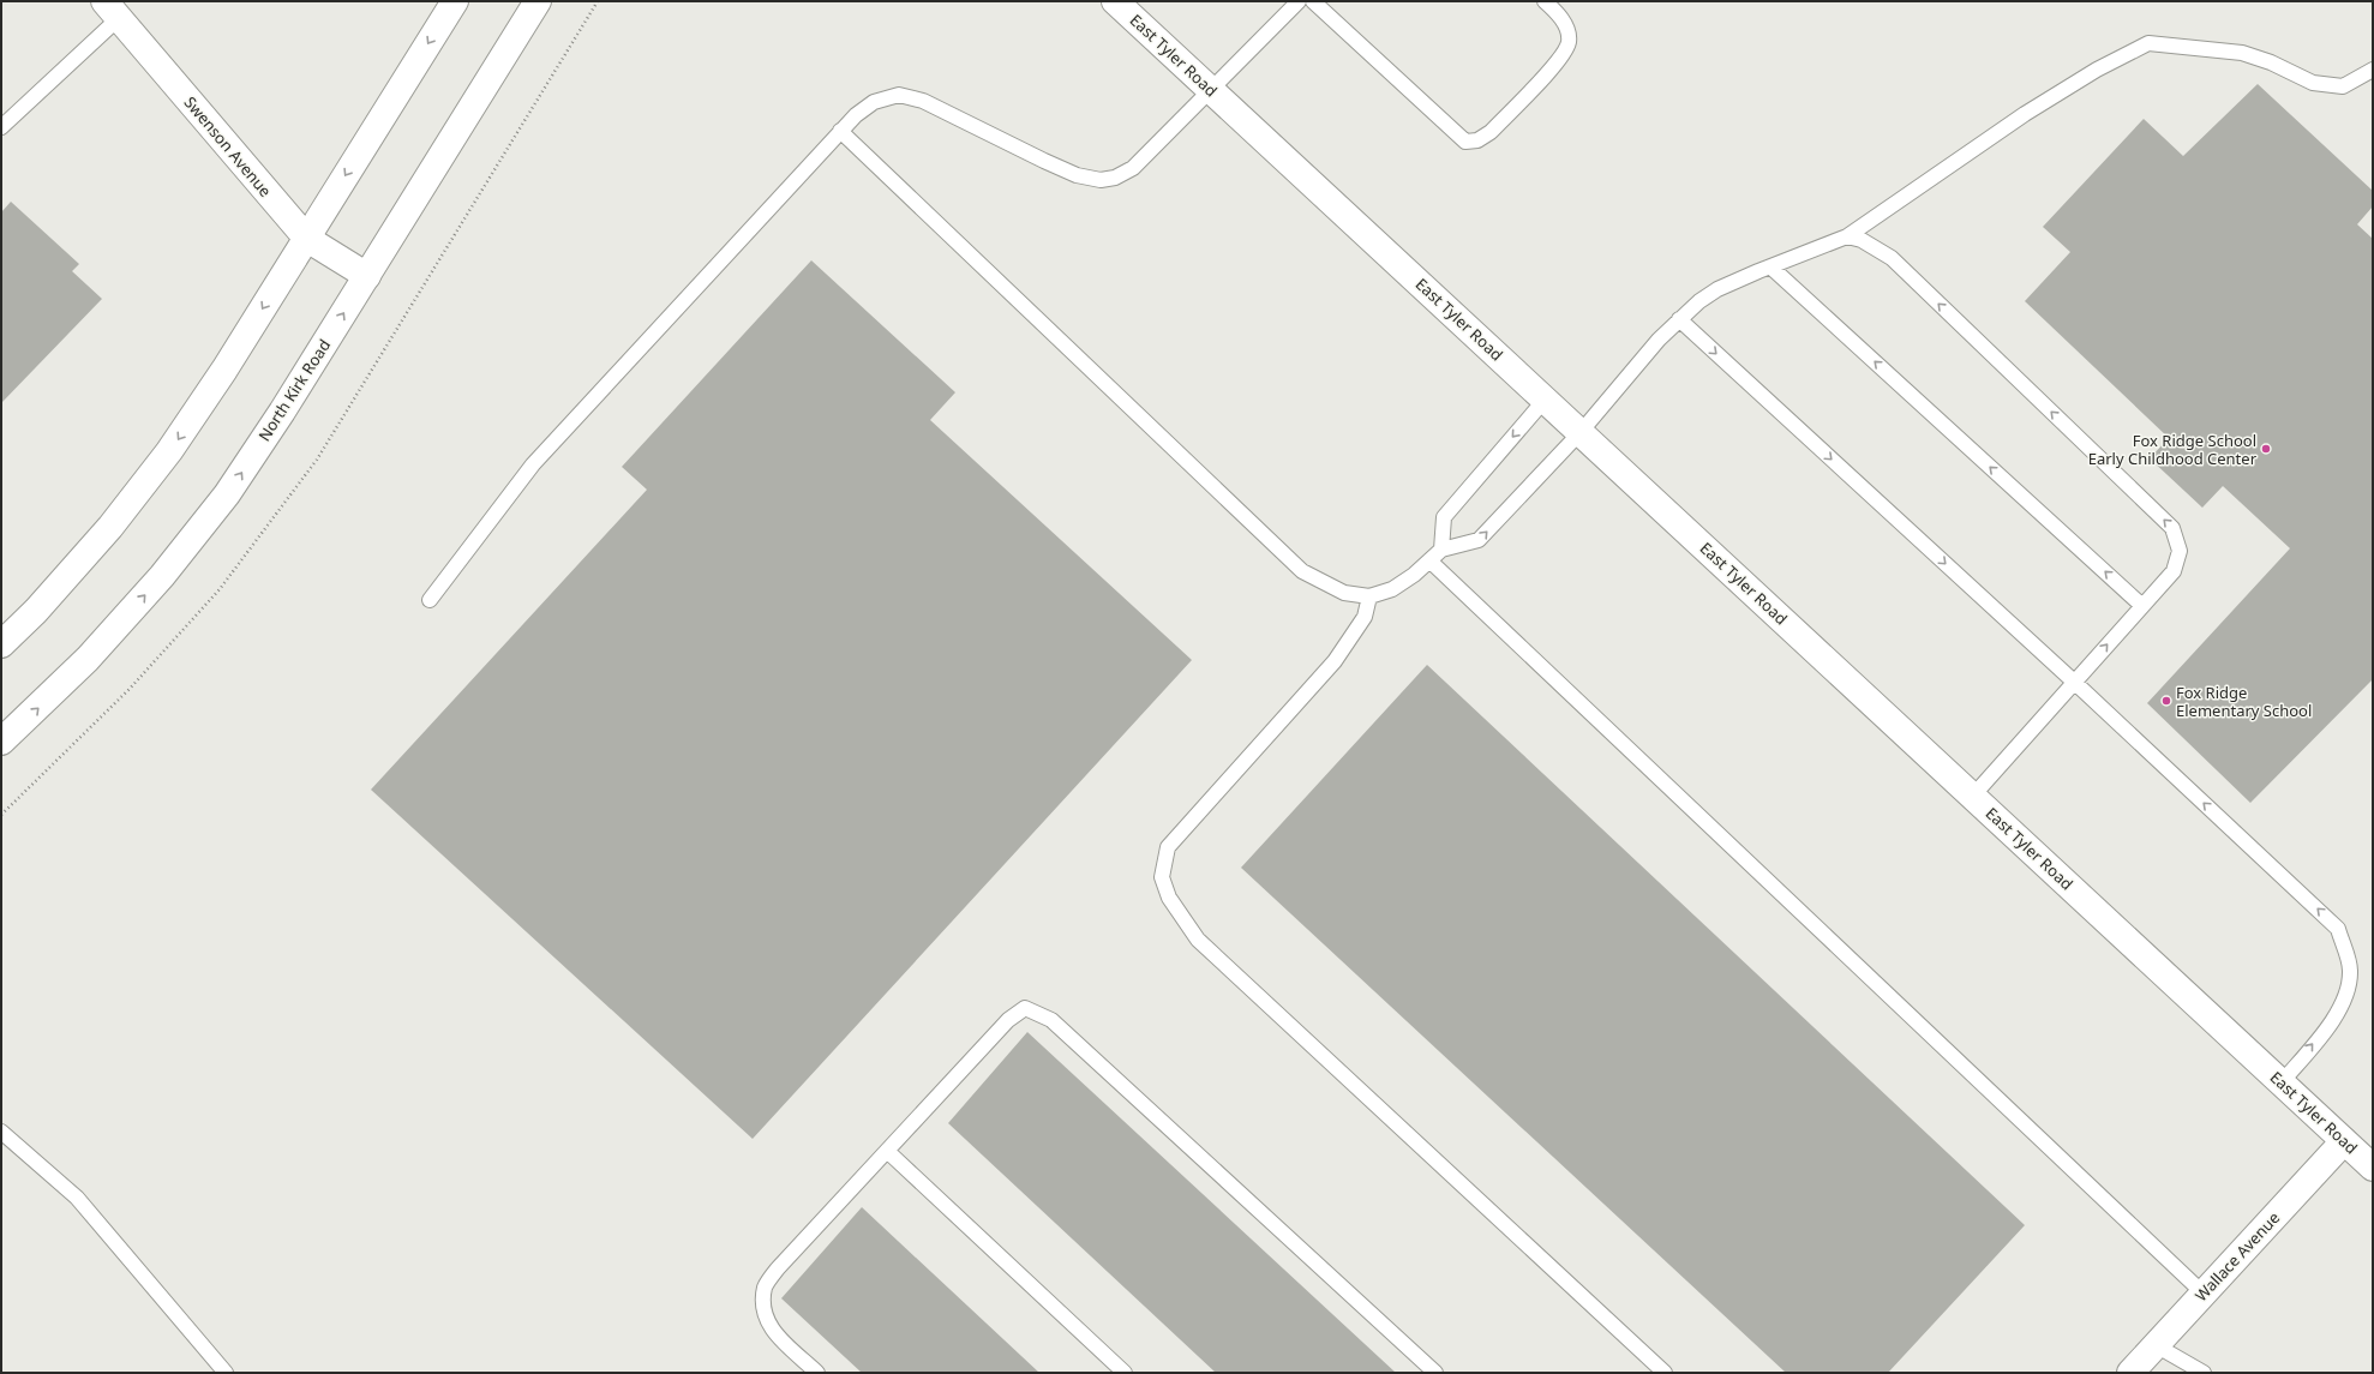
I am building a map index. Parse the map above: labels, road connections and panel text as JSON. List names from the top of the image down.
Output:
{
  "streets": {
    "street": [
      "East Tyler Road",
      "Swenson Avenue",
      "North Kirk Road",
      "Wallace Avenue"
    ]
  },
  "crossings": [
    ["East Tyler Road", "Wallace Avenue"],
    ["Swenson Avenue", "North Kirk Road"]
  ],
  "places": ["Fox Ridge School Early Childhood Center", "Fox Ridge Elementary School"]
}
